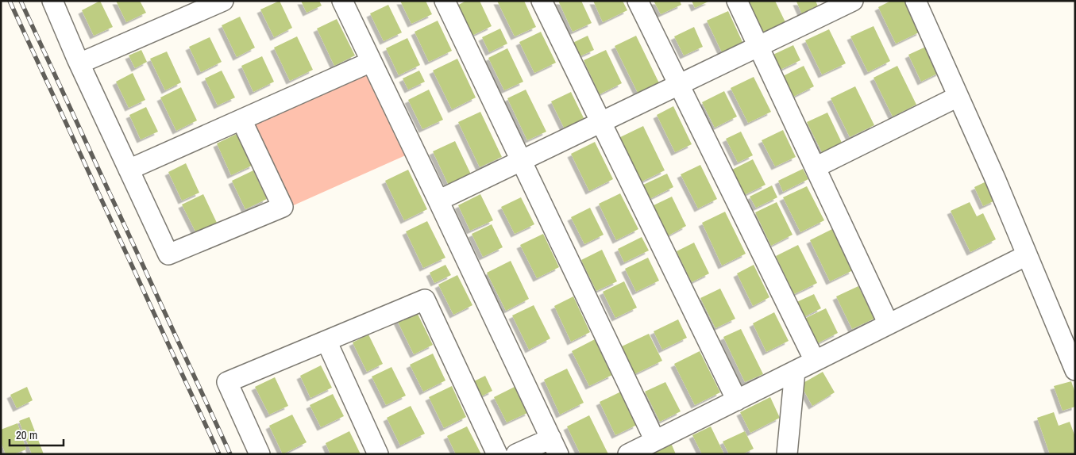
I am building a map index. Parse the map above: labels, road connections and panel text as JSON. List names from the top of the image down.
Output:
{
  "scale_bar": "20 m"
}
